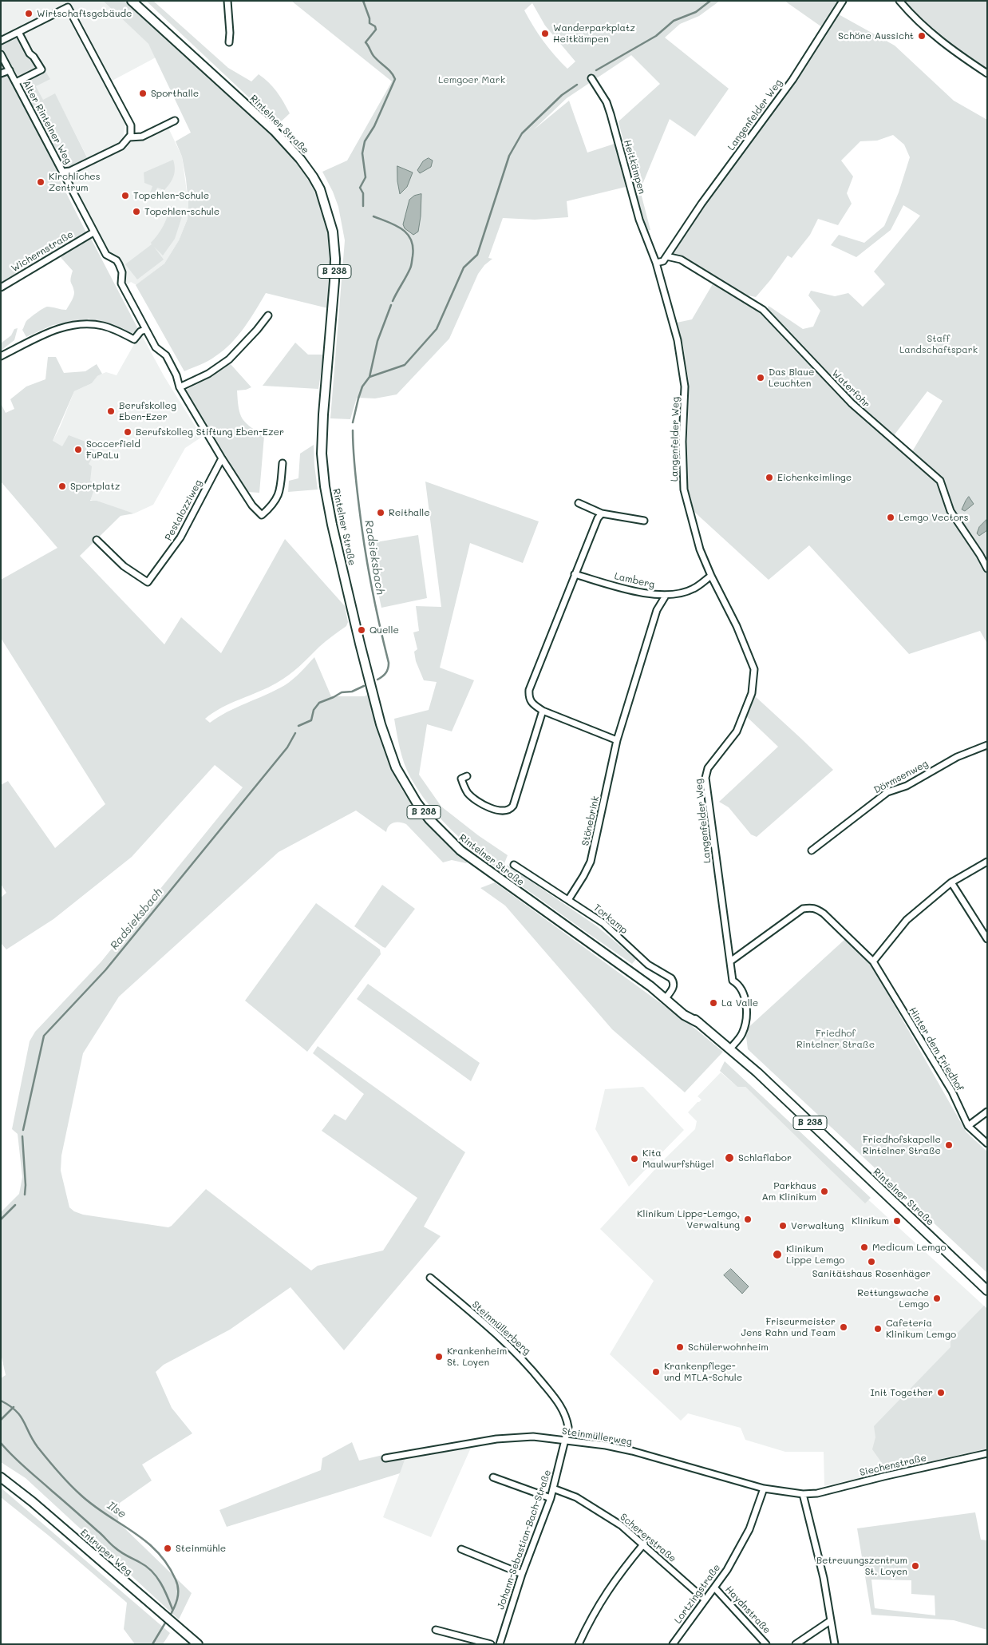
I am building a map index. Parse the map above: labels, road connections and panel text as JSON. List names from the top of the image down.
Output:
{
  "streets": {
    "main road": ["Rintelner Straße", "B 238", "Entruper Weg"],
    "street": [
      "Langenfelder Weg",
      "Alter Rintelner Weg",
      "Heitkämpen",
      "Wichernstraße",
      "Waterfohr",
      "Pestalozziweg",
      "Lamberg",
      "Dörmsenweg",
      "Stönebrink",
      "Torkamp",
      "Hinter dem Friedhof",
      "Steinmüllerberg",
      "Steinmüllerweg",
      "Siechenstraße",
      "Schererstraße",
      "Johann-Sebastian-Bach-Straße",
      "Lortzingstraße",
      "Haydnstraße"
    ]
  },
  "crossings": [
    ["Langenfelder Weg", "Rintelner Straße"],
    ["Langenfelder Weg", "Heitkämpen"],
    ["Langenfelder Weg", "Waterfohr"],
    ["Langenfelder Weg", "Lamberg"],
    ["Alter Rintelner Weg", "Wichernstraße"],
    ["Rintelner Straße", "Torkamp"],
    ["Lamberg", "Stönebrink"],
    ["Stönebrink", "Torkamp"],
    ["Steinmüllerberg", "Steinmüllerweg"],
    ["Steinmüllerberg", "Johann-Sebastian-Bach-Straße"],
    ["Steinmüllerweg", "Siechenstraße"],
    ["Steinmüllerweg", "Johann-Sebastian-Bach-Straße"],
    ["Steinmüllerweg", "Lortzingstraße"],
    ["Schererstraße", "Johann-Sebastian-Bach-Straße"],
    ["Schererstraße", "Lortzingstraße"],
    ["Lortzingstraße", "Haydnstraße"]
  ],
  "water": ["Radsieksbach", "Ilse"],
  "parks": ["Lemgoer Mark", "Staff Landschaftspark", "Friedhof Rintelner Straße"],
  "places": [
    "Wirtschaftsgebäude",
    "Wanderparkplatz Heitkämpen",
    "Schöne Aussicht",
    "Sporthalle",
    "Kirchliches Zentrum",
    "Topehlen-Schule",
    "Topehlen-schule",
    "Das Blaue Leuchten",
    "Berufskolleg Eben-Ezer",
    "Berufskolleg Stiftung Eben-Ezer",
    "Soccerfield FuPaLu",
    "Eichenkeimlinge",
    "Sportplatz",
    "Reithalle",
    "Lemgo Vectors",
    "Quelle",
    "La Valle",
    "Friedhofskapelle Rintelner Straße",
    "Schlaflabor",
    "Kita Maulwurfshügel",
    "Parkhaus Am Klinikum",
    "Klinikum Lippe-Lemgo, Verwaltung",
    "Klinikum",
    "Verwaltung",
    "Medicum Lemgo",
    "Klinikum Lippe Lemgo",
    "Sanitätshaus Rosenhäger",
    "Rettungswache Lemgo",
    "Friseurmeister Jens Rahn und Team",
    "Cafeteria Klinikum Lemgo",
    "Schülerwohnheim",
    "Krankenheim St. Loyen",
    "Krankenpflege- und MTLA-Schule",
    "Init Together",
    "Steinmühle",
    "Betreuungszentrum St. Loyen"
  ]
}
